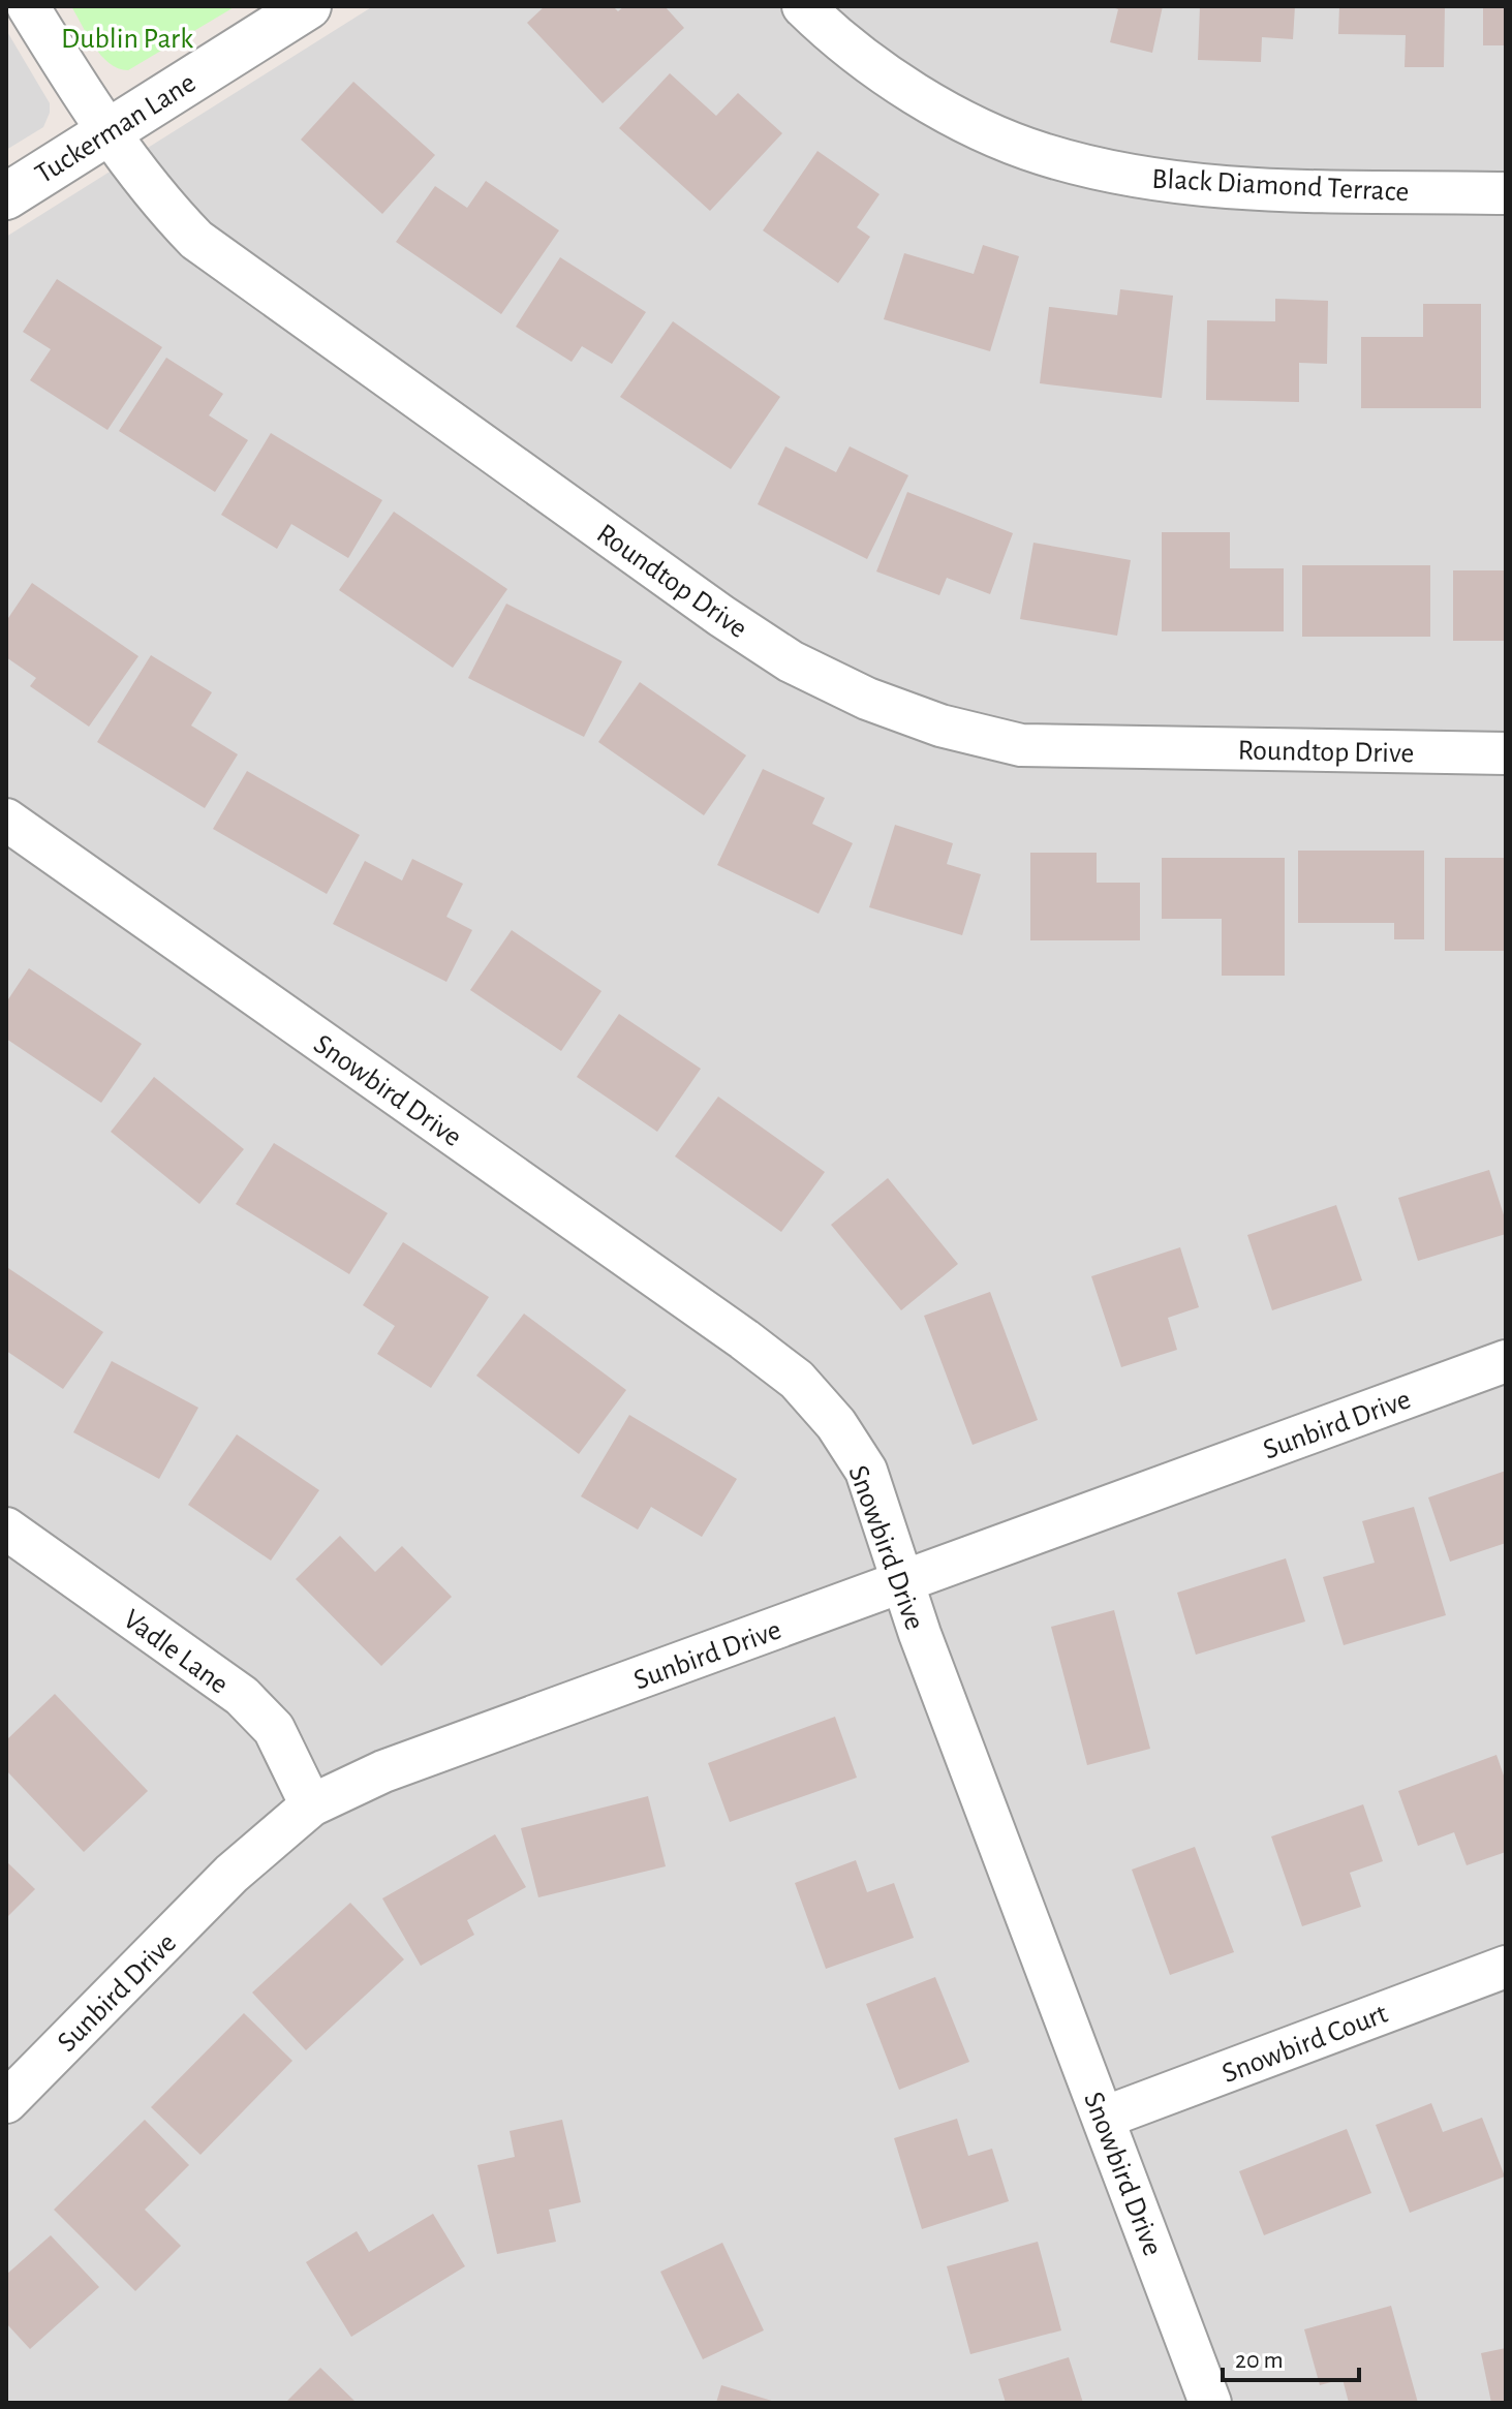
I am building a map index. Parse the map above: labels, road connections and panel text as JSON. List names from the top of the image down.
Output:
{
  "streets": {
    "street": [
      "Tuckerman Lane",
      "Black Diamond Terrace",
      "Roundtop Drive",
      "Snowbird Drive",
      "Sunbird Drive",
      "Vadle Lane",
      "Snowbird Court"
    ]
  },
  "crossings": [
    ["Tuckerman Lane", "Roundtop Drive"],
    ["Snowbird Drive", "Sunbird Drive"],
    ["Snowbird Drive", "Snowbird Court"],
    ["Sunbird Drive", "Vadle Lane"]
  ],
  "parks": ["Dublin Park"],
  "scale_bar": "20 m"
}
